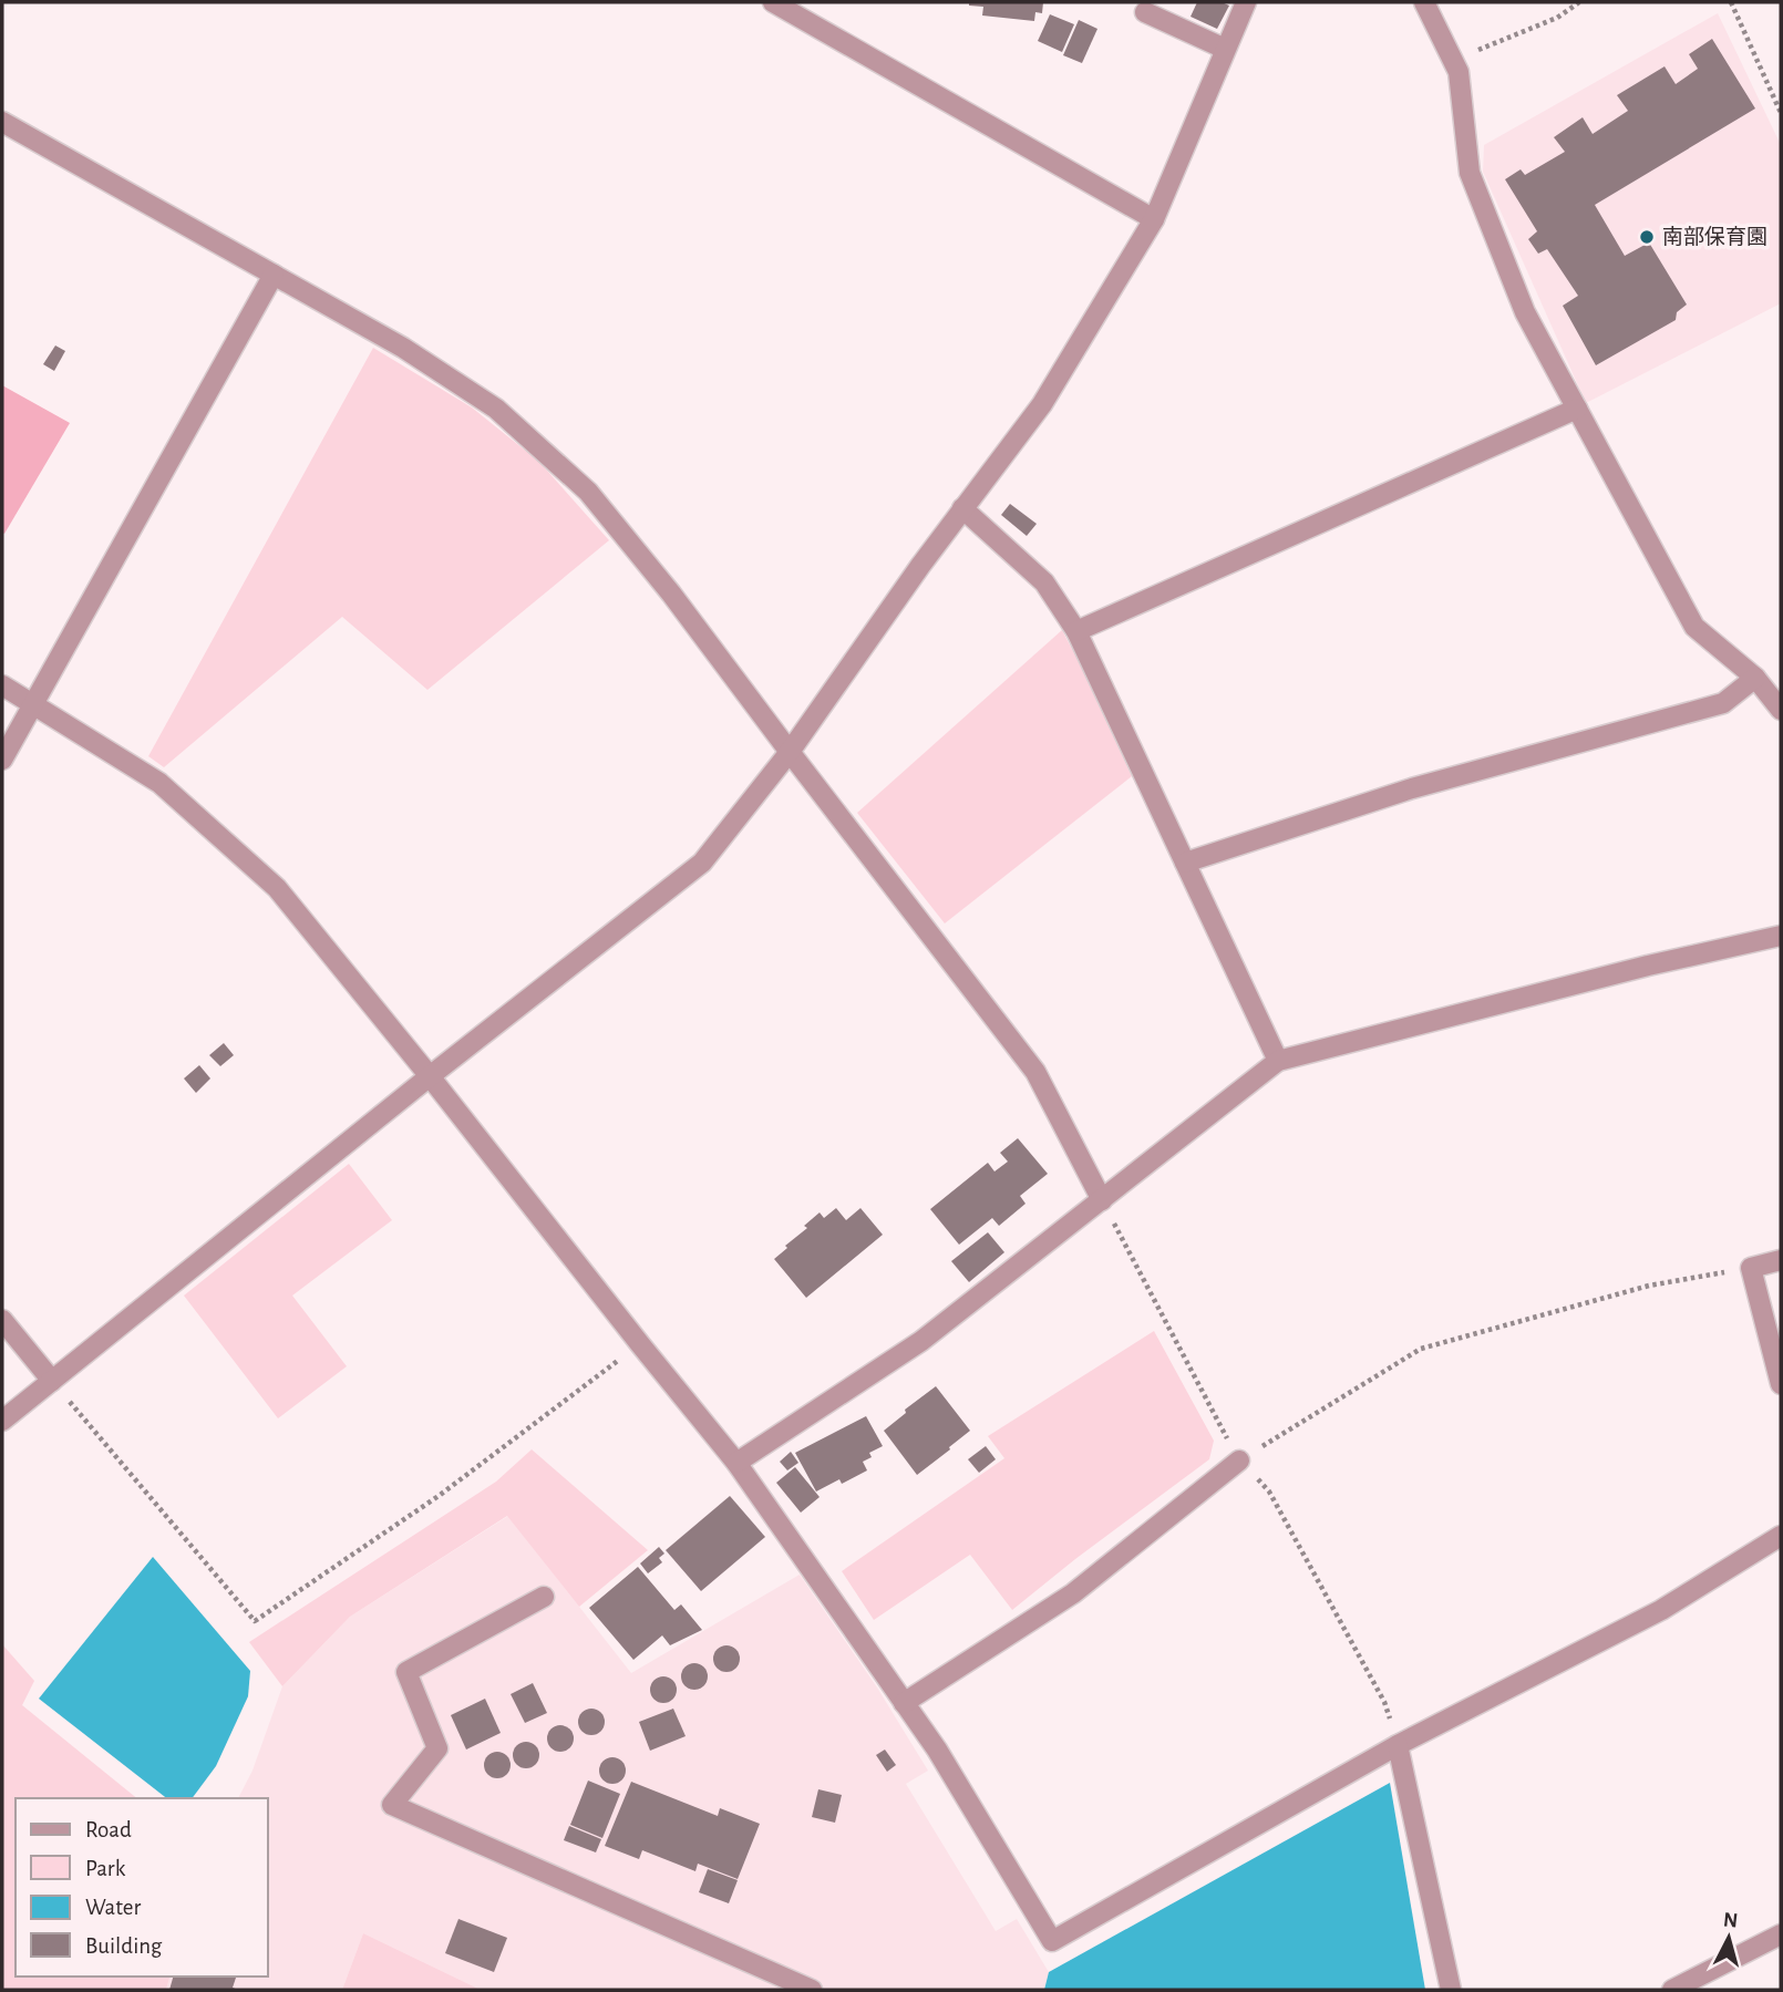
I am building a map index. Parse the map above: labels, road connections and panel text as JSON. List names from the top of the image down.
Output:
{
  "places": ["南部保育園"],
  "legend": [
    "Road",
    "Park",
    "Water",
    "Building"
  ],
  "north": "top"
}
